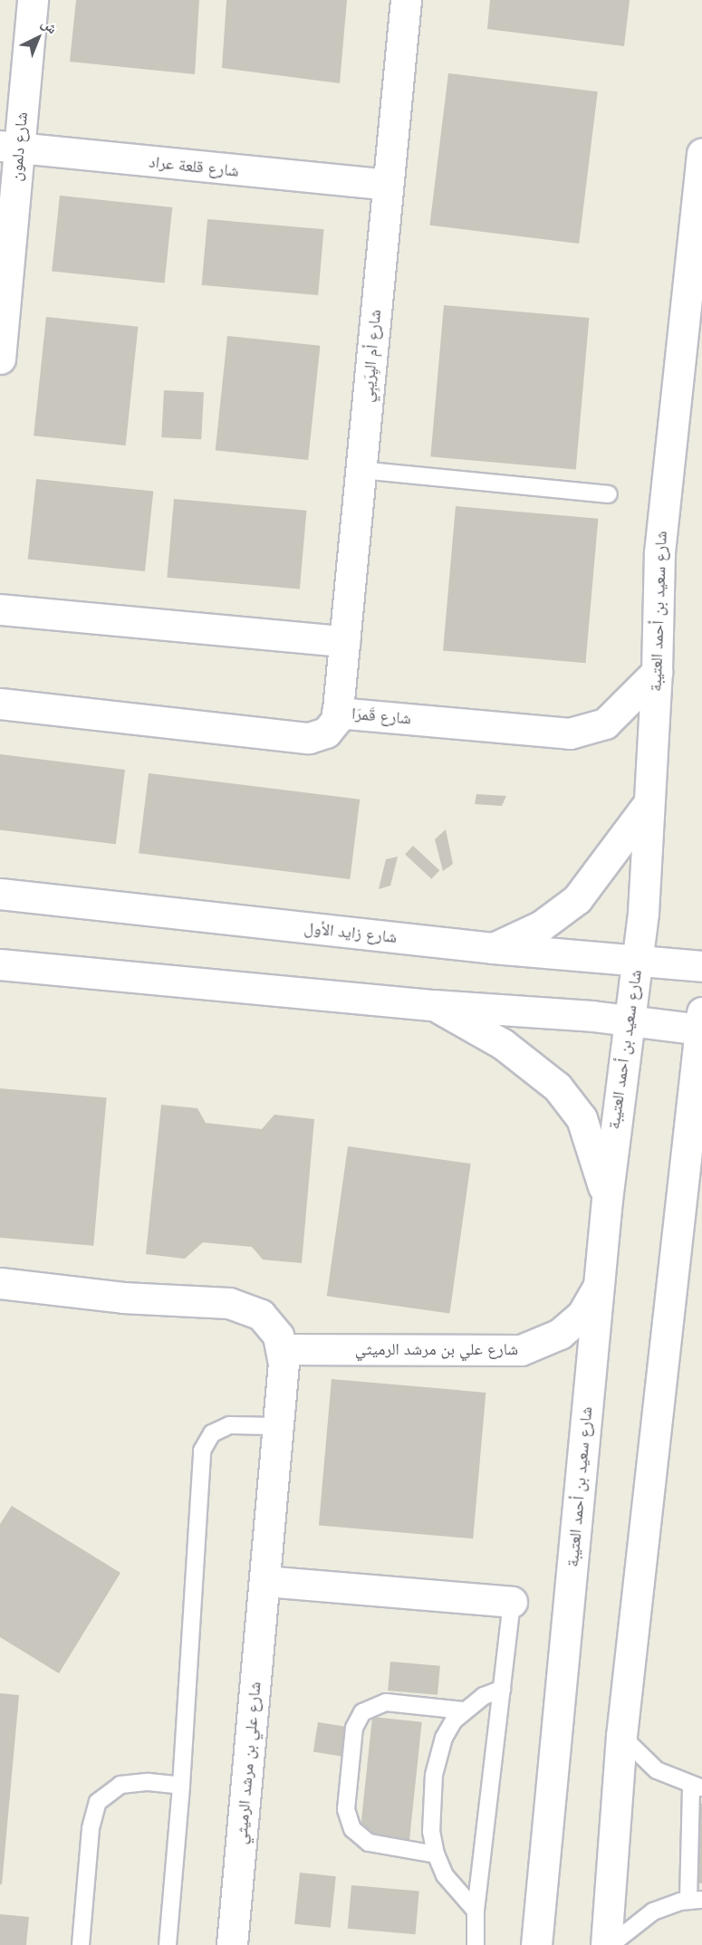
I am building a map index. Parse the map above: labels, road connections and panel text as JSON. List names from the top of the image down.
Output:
{
  "streets": {
    "main road": [
      "شارع دلمون",
      "شارع قلعة عراد",
      "شارع أم اليِرَيبِي",
      "شارع سعيد بن أحمد العتيبة",
      "شارع قَمرَا",
      "شارع زايد الأول",
      "شارع علي بن مرشد الرميثي"
    ]
  },
  "crossings": [
    ["شارع دلمون", "شارع قلعة عراد"],
    ["شارع قلعة عراد", "شارع أم اليِرَيبِي"],
    ["شارع أم اليِرَيبِي", "شارع قَمرَا"],
    ["شارع سعيد بن أحمد العتيبة", "شارع قَمرَا"],
    ["شارع سعيد بن أحمد العتيبة", "شارع زايد الأول"],
    ["شارع سعيد بن أحمد العتيبة", "شارع علي بن مرشد الرميثي"]
  ],
  "north": "top right"
}
